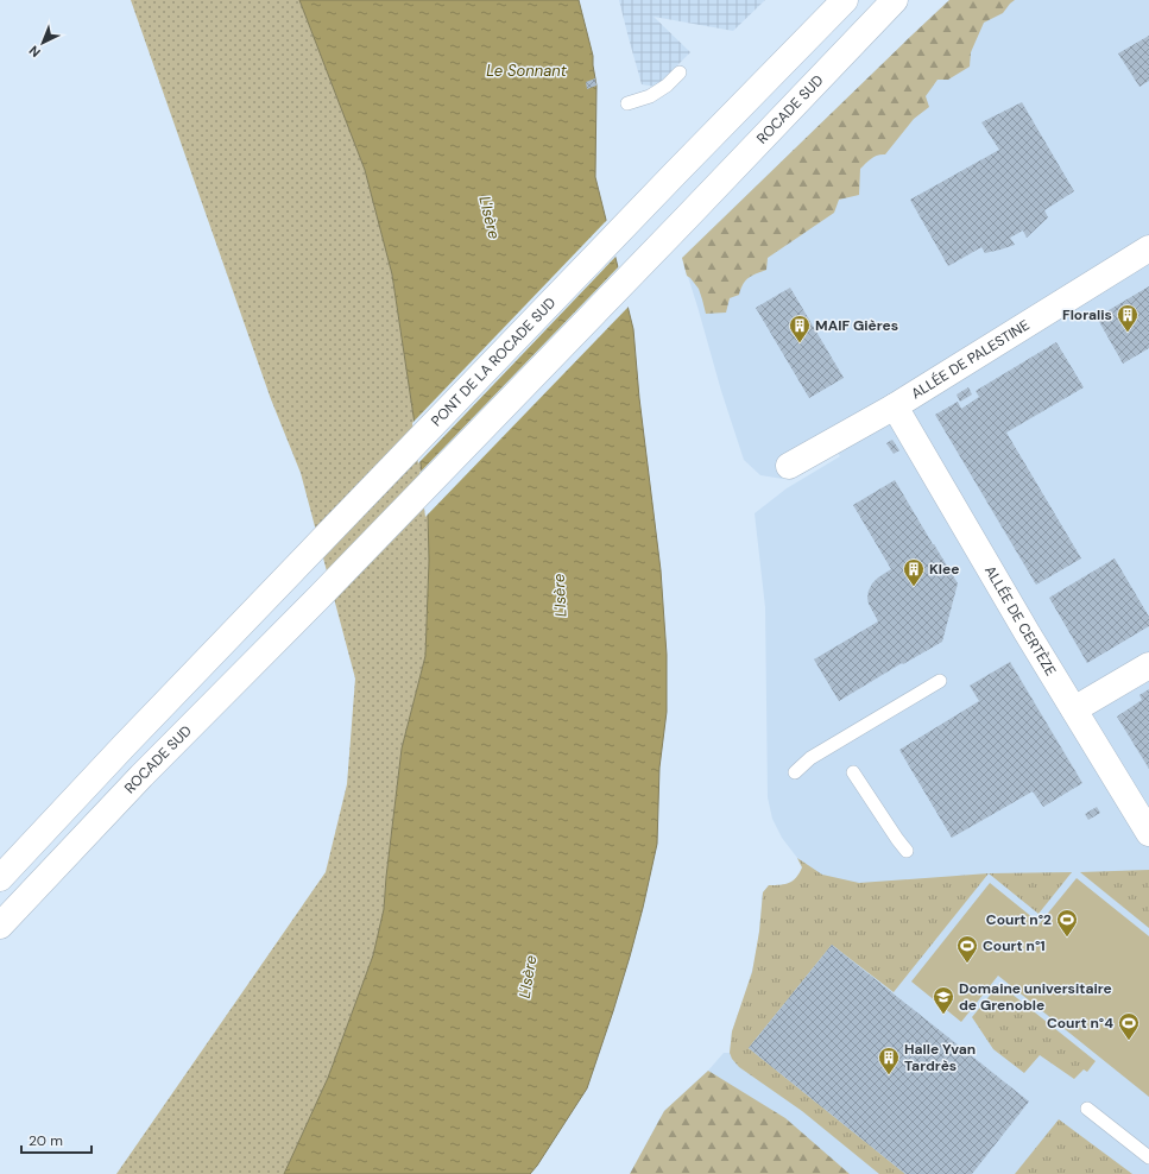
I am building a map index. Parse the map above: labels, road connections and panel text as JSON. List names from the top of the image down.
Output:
{
  "streets": {
    "main road": [
      "ROCADE SUD",
      "ALLÉE DE PALESTINE",
      "PONT DE LA ROCADE SUD",
      "ALLÉE DE CERTÈZE"
    ]
  },
  "crossings": [
    ["ALLÉE DE PALESTINE", "ALLÉE DE CERTÈZE"]
  ],
  "water": ["Le Sonnant", "L'Isère"],
  "places": {
    "building": [
      "Floralis",
      "MAIF Gières",
      "Klee",
      "Halle Yvan Tardrès"
    ],
    "sports": ["Court n°2", "Court n°1", "Court n°4"],
    "school or university": ["Domaine universitaire de Grenoble"]
  },
  "scale_bar": "20 m",
  "north": "bottom left"
}
